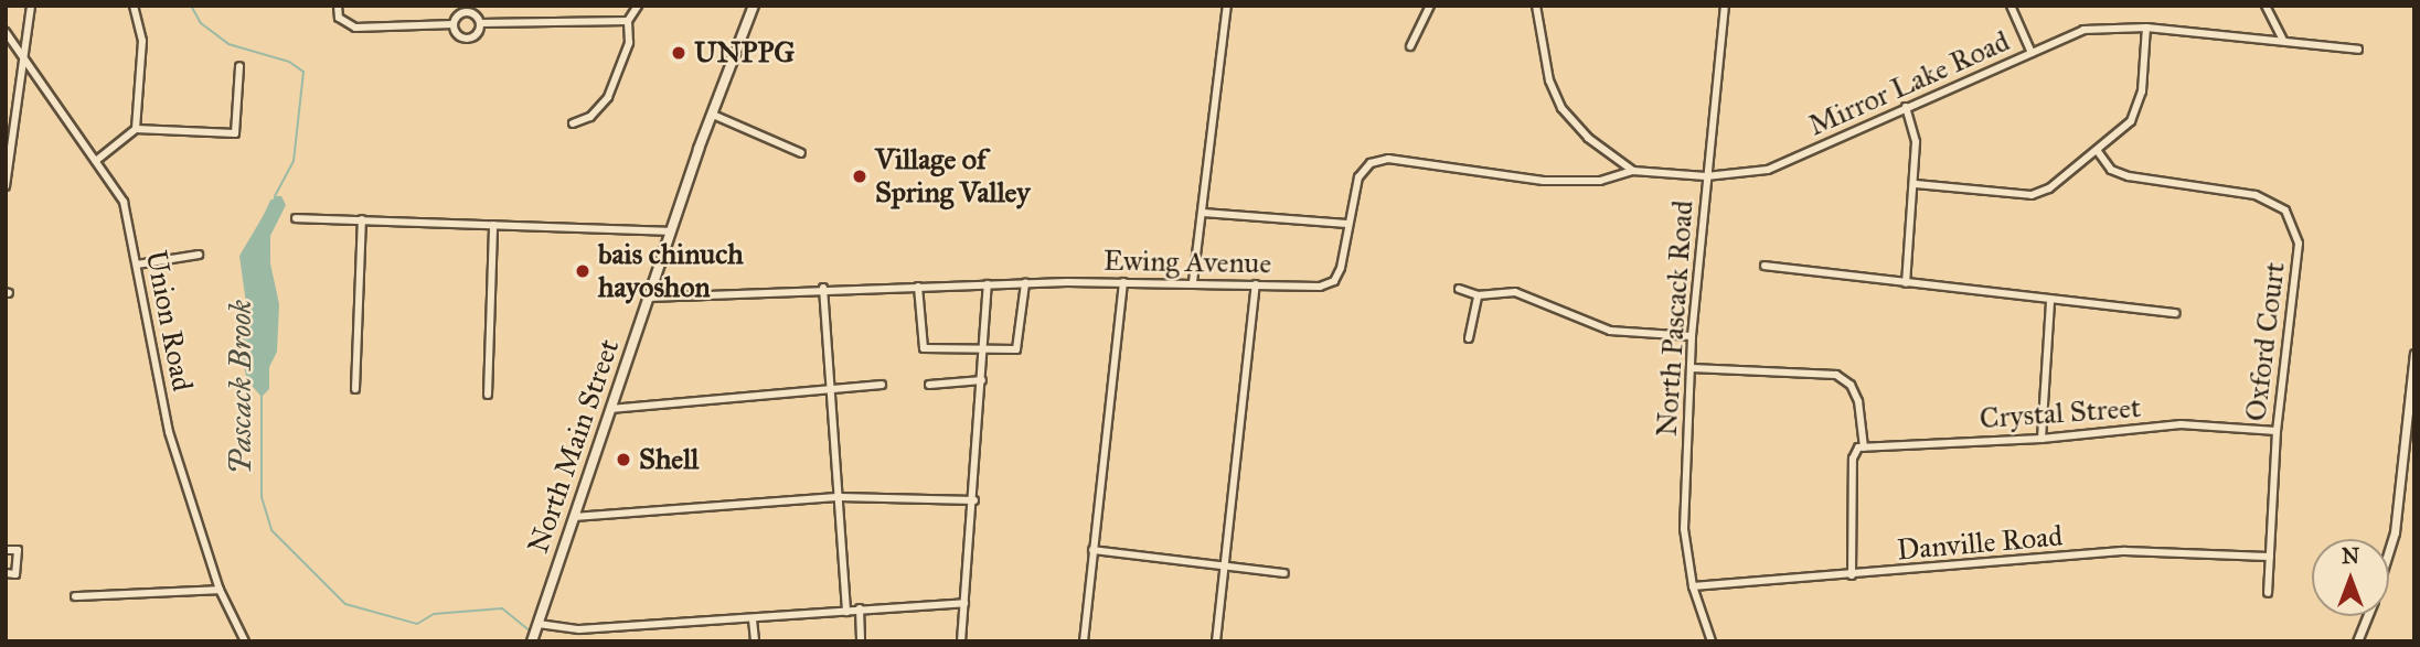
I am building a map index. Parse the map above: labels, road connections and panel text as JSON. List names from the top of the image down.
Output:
{
  "streets": {
    "main road": ["North Main Street"],
    "street": [
      "Mirror Lake Road",
      "Ewing Avenue",
      "North Pascack Road",
      "Union Road",
      "Oxford Court",
      "Crystal Street",
      "Danville Road"
    ]
  },
  "crossings": [
    ["Mirror Lake Road", "North Pascack Road"],
    ["Ewing Avenue", "North Pascack Road"],
    ["Ewing Avenue", "North Main Street"],
    ["North Pascack Road", "Danville Road"],
    ["Oxford Court", "Crystal Street"],
    ["Oxford Court", "Danville Road"]
  ],
  "water": ["Pascack Brook"],
  "places": [
    "UNPPG",
    "Village of Spring Valley",
    "bais chinuch hayoshon",
    "Shell"
  ],
  "north": "top"
}
